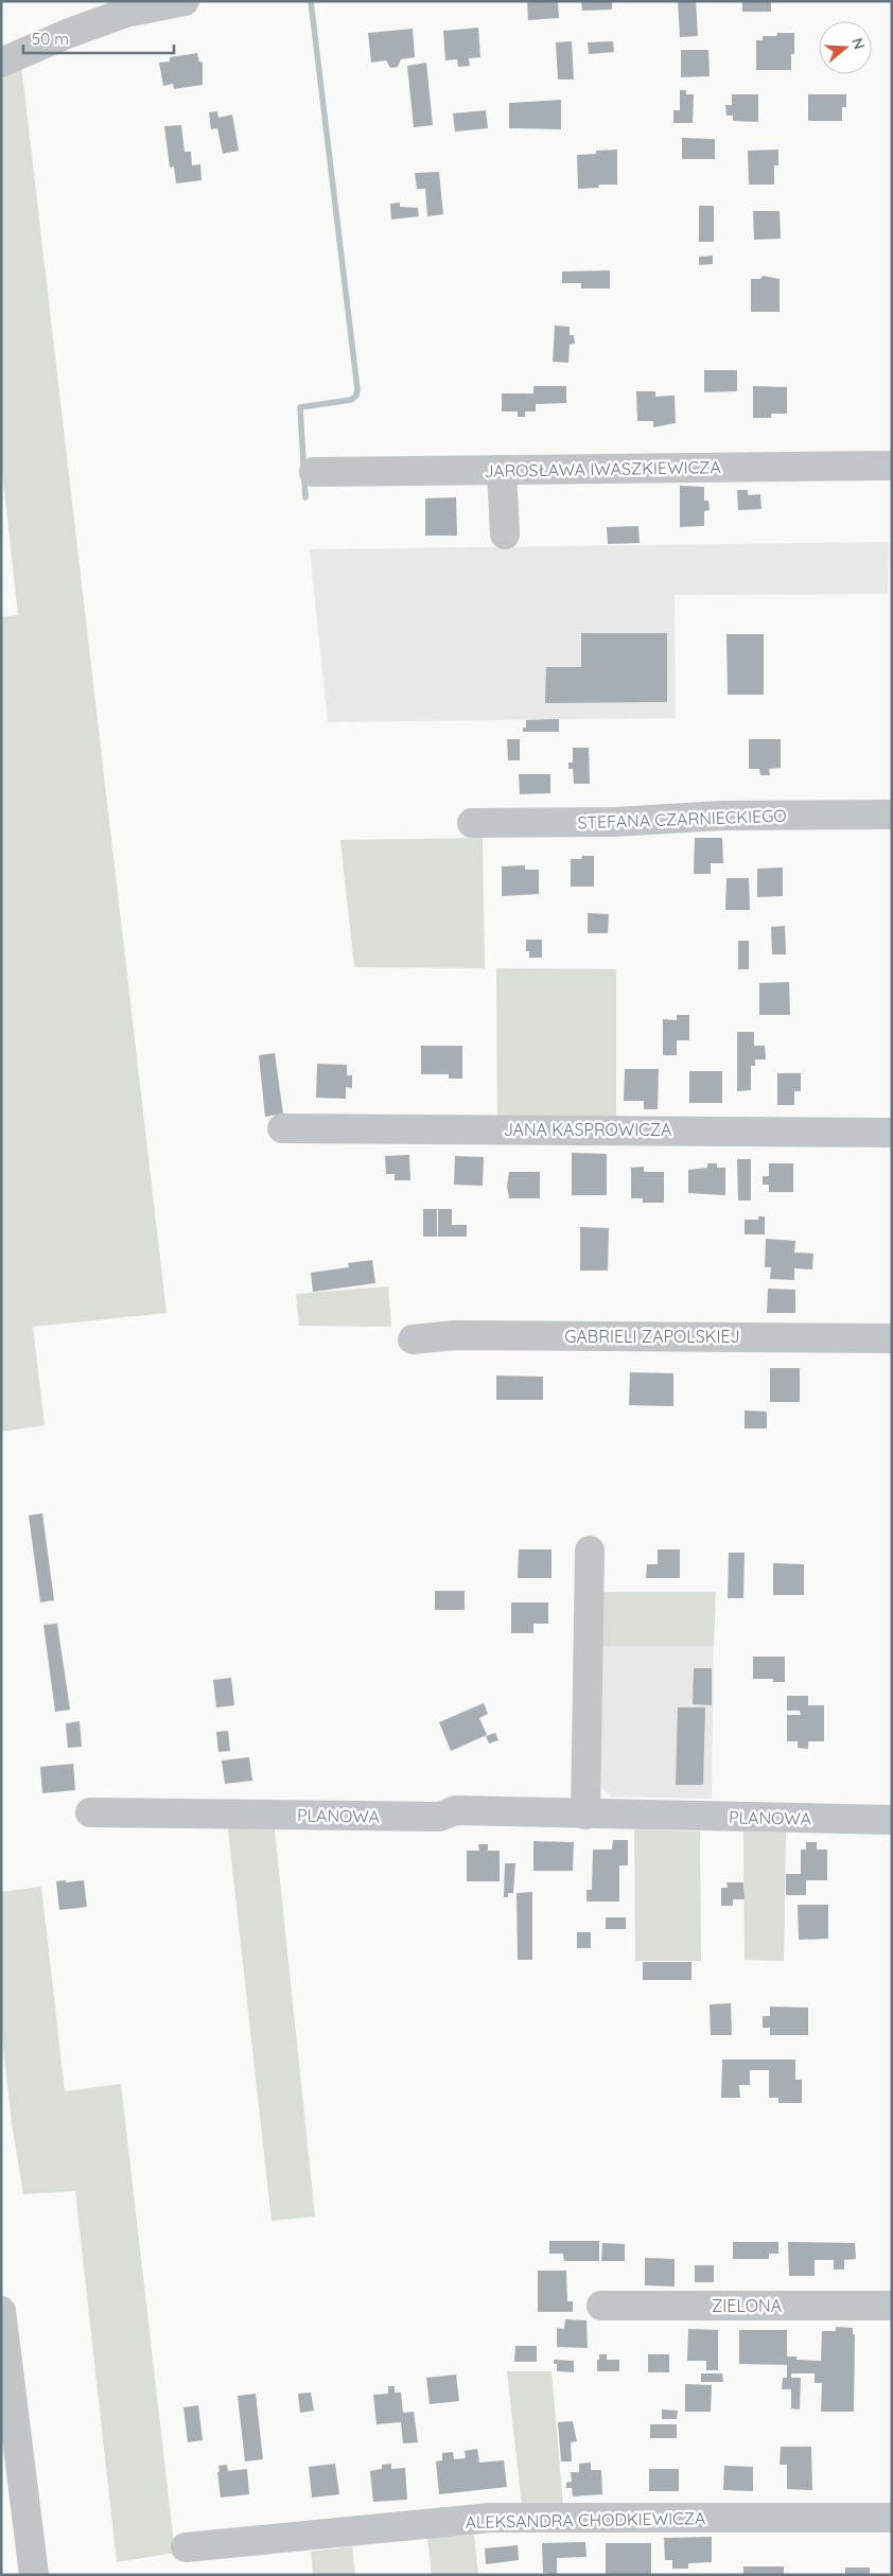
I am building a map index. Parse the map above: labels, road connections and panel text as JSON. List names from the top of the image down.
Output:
{
  "streets": {
    "street": [
      "JAROSŁAWA IWASZKIEWICZA",
      "STEFANA CZARNIECKIEGO",
      "JANA KASPROWICZA",
      "GABRIELI ZAPOLSKIEJ",
      "PLANOWA",
      "ZIELONA",
      "ALEKSANDRA CHODKIEWICZA"
    ]
  },
  "scale_bar": "50 m",
  "north": "right"
}
